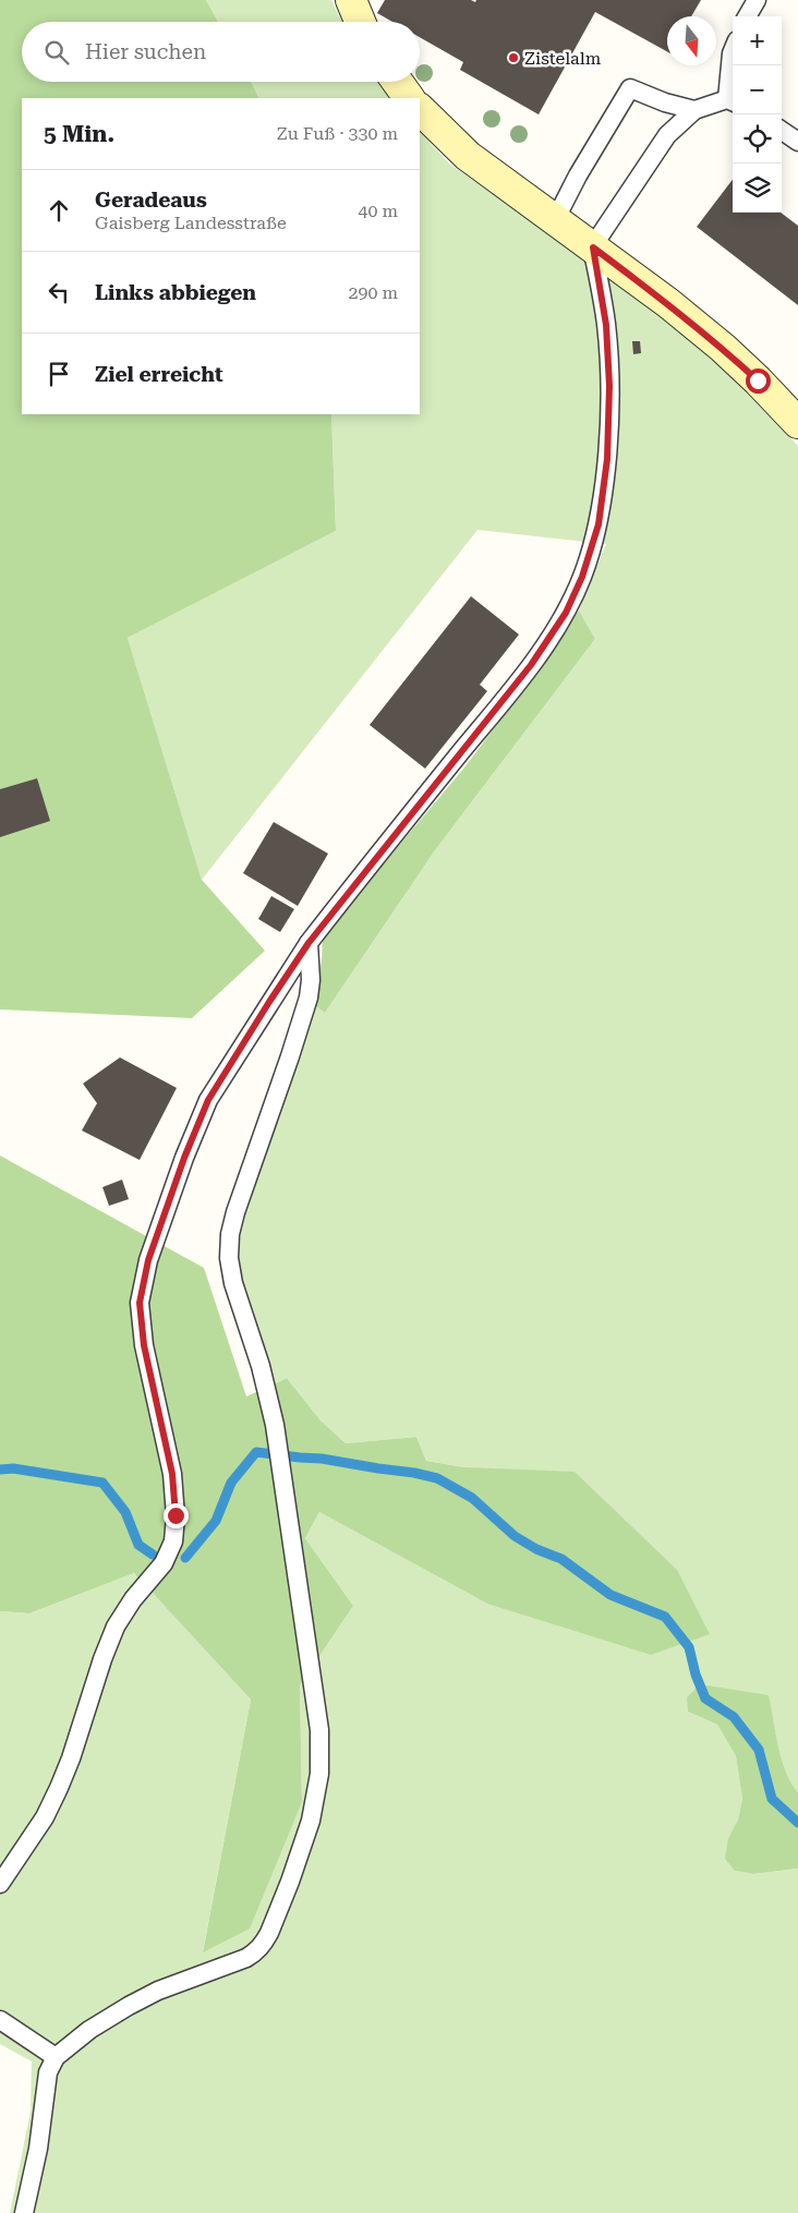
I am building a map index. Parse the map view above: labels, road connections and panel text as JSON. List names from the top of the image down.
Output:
{
  "places": ["Zistelalm"],
  "north": "bottom",
  "page": {
    "map_buttons": ["+", "−"],
    "search": "Hier suchen",
    "heading": ["5 Min.", "Zu Fuß · 330 m"],
    "list": [
      ["Geradeaus", "Gaisberg Landesstraße", "40 m"],
      ["Links abbiegen", "290 m"],
      "Ziel erreicht"
    ]
  }
}
